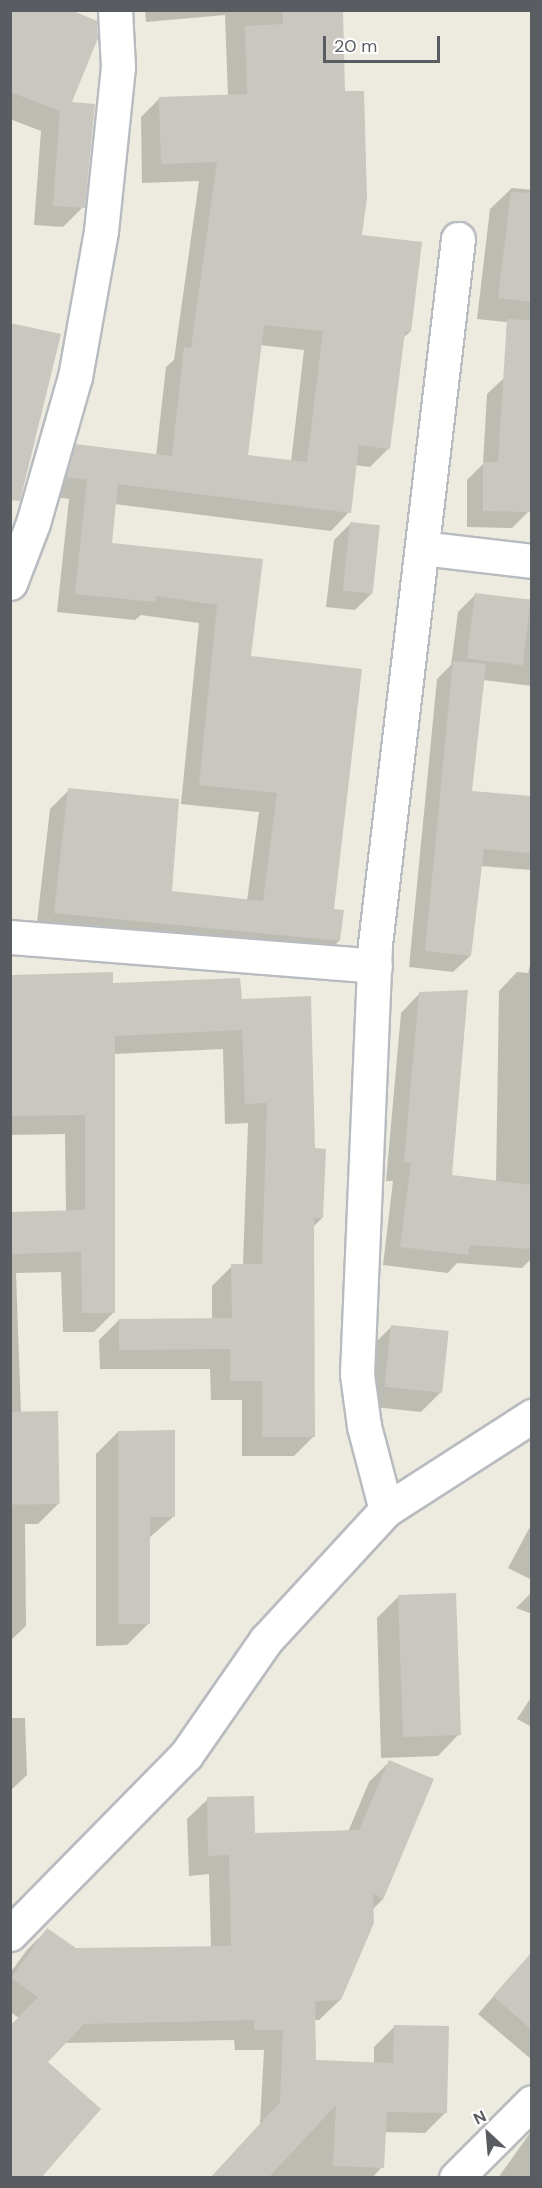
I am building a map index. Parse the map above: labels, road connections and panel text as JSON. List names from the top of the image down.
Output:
{
  "scale_bar": "20 m",
  "north": "top left"
}
